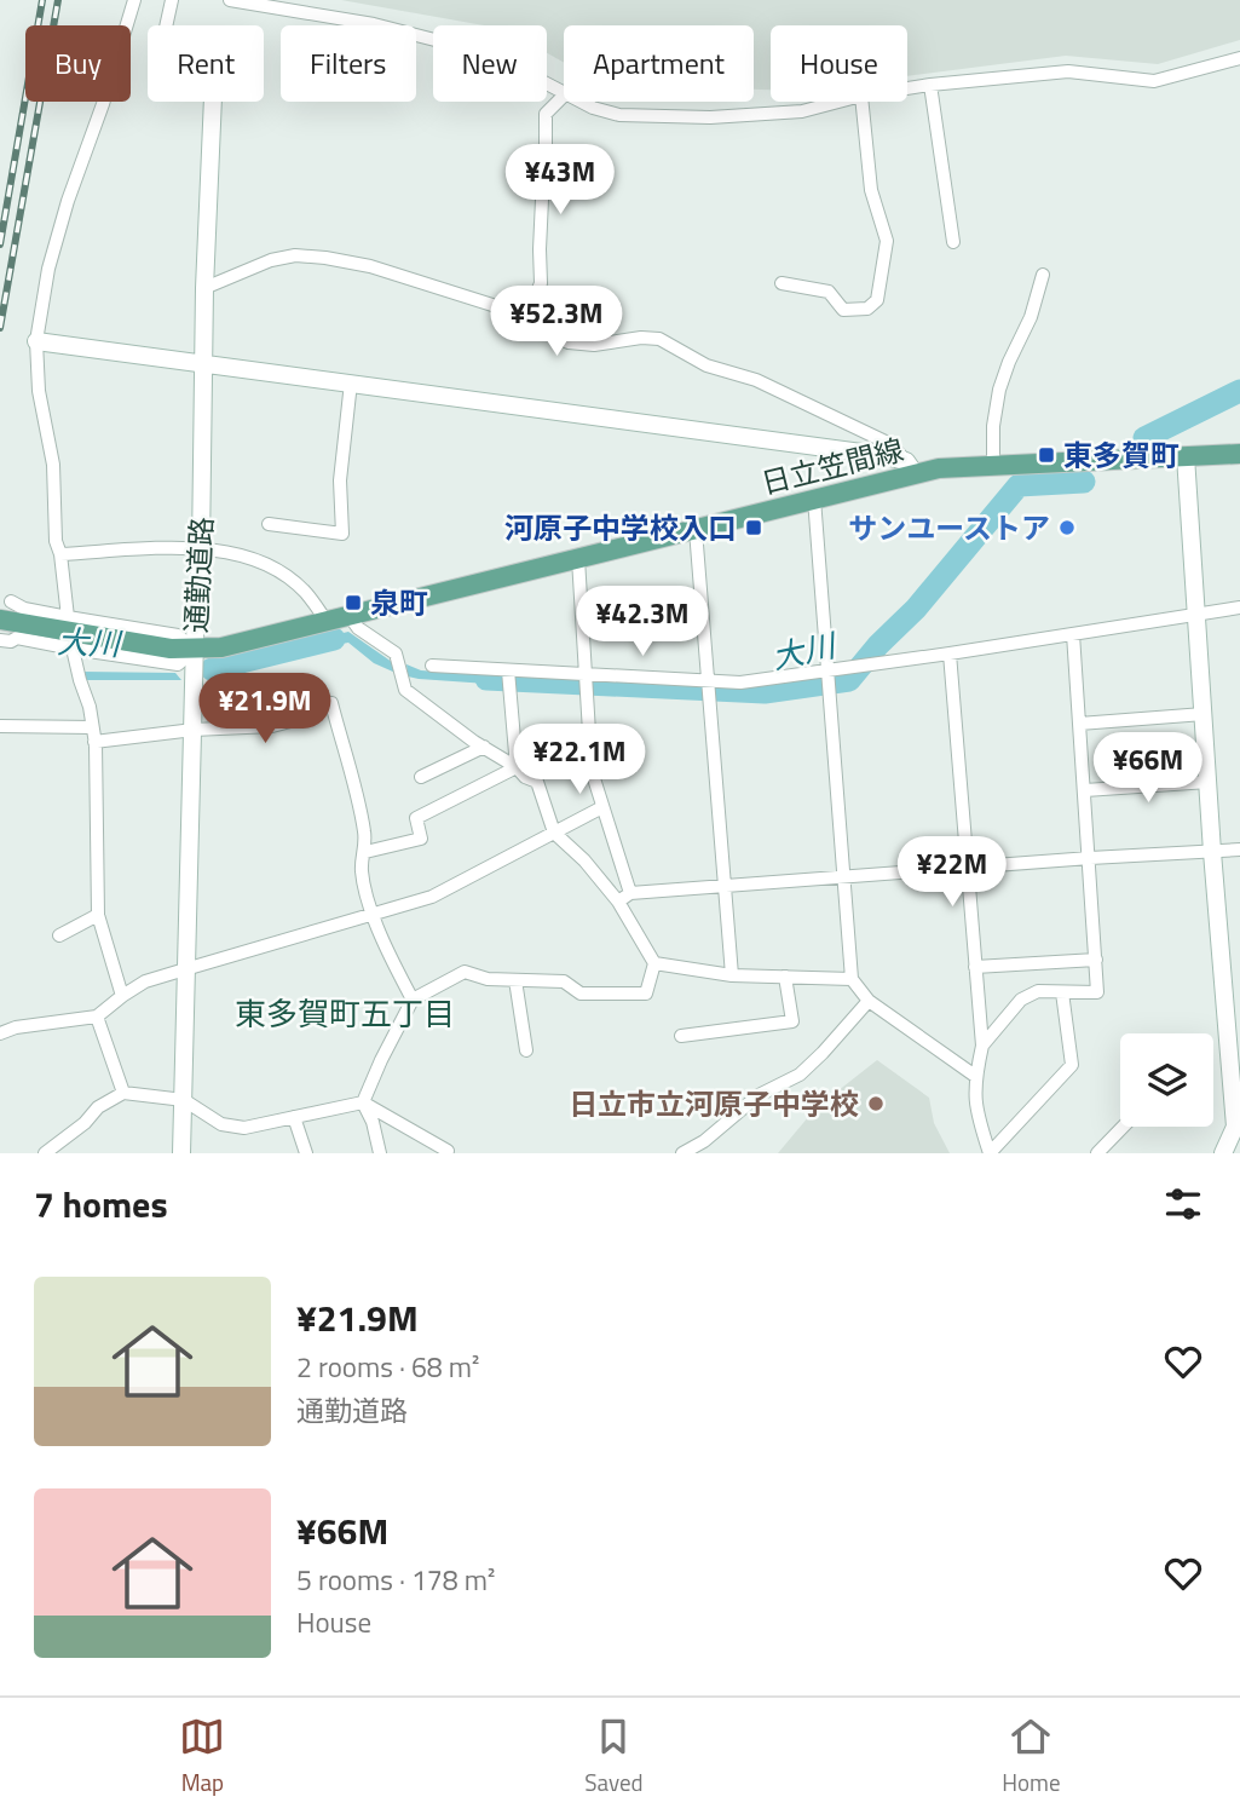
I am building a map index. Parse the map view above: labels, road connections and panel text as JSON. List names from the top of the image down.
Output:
{
  "streets": {
    "main road": ["日立笠間線"],
    "street": ["通勤道路"]
  },
  "crossings": [
    ["日立笠間線", "通勤道路"]
  ],
  "districts": ["東多賀町五丁目"],
  "water": ["大川"],
  "places": {
    "transit": ["東多賀町", "河原子中学校入口", "泉町"],
    "other": ["サンユーストア", "日立市立河原子中学校"]
  },
  "page": {
    "chip": [
      "Buy",
      "Rent",
      "Filters",
      "New",
      "Apartment",
      "House"
    ],
    "price": [
      "¥43M",
      "¥52.3M",
      "¥42.3M",
      "¥21.9M",
      "¥22.1M",
      "¥66M",
      "¥22M"
    ],
    "heading": "7 homes",
    "list": [
      {
        "name": "¥21.9M",
        "note": "2 rooms · 68 m² · 通勤道路"
      },
      {
        "name": "¥66M",
        "note": "5 rooms · 178 m² · House"
      }
    ],
    "tabs": ["Map", "Saved", "Home"]
  }
}
